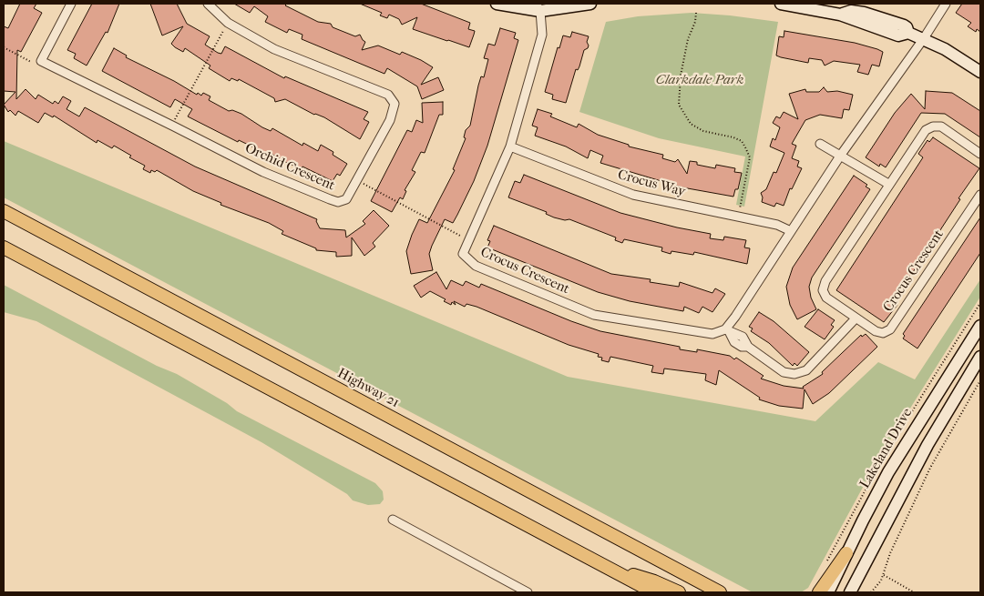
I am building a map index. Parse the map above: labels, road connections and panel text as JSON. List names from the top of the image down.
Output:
{
  "streets": {
    "main road": ["Highway 21", "Lakeland Drive"],
    "street": ["Orchid Crescent", "Crocus Way", "Crocus Crescent"]
  },
  "crossings": [
    ["Crocus Way", "Crocus Crescent"]
  ],
  "parks": ["Clarkdale Park"]
}
